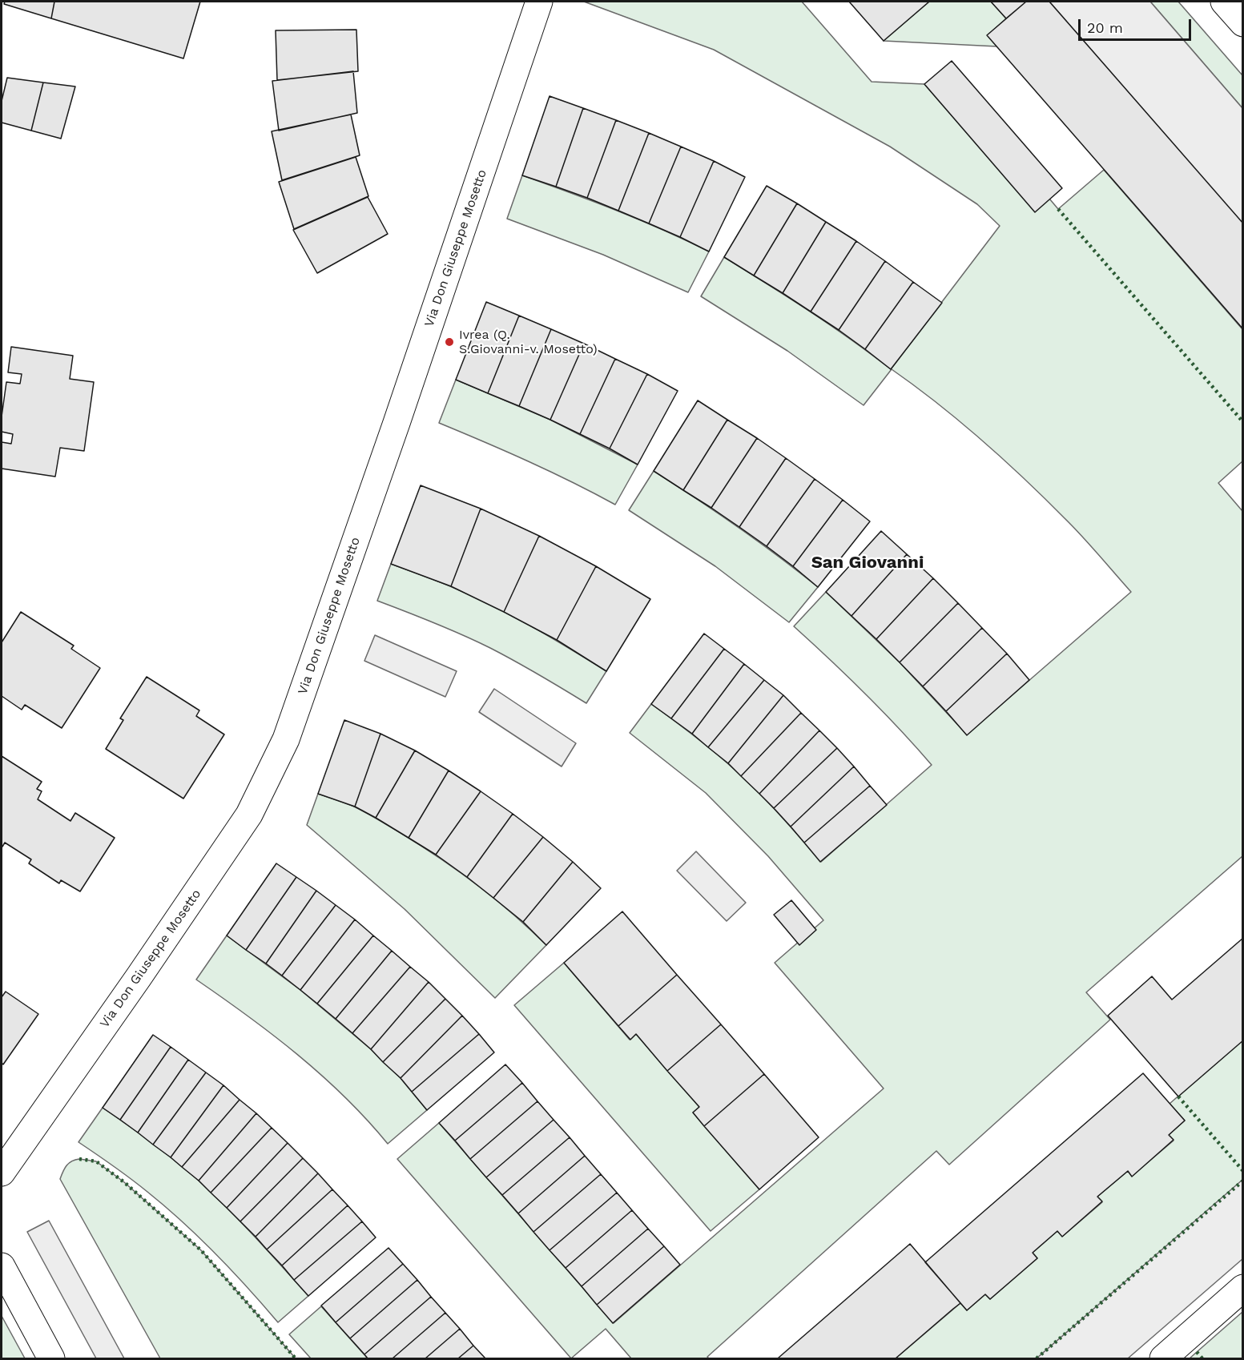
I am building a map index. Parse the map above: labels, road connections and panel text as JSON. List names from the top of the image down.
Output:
{
  "streets": {
    "street": ["Via Don Giuseppe Mosetto"]
  },
  "districts": ["San Giovanni"],
  "places": ["Ivrea (Q. S.Giovanni-v. Mosetto)"],
  "scale_bar": "20 m"
}
